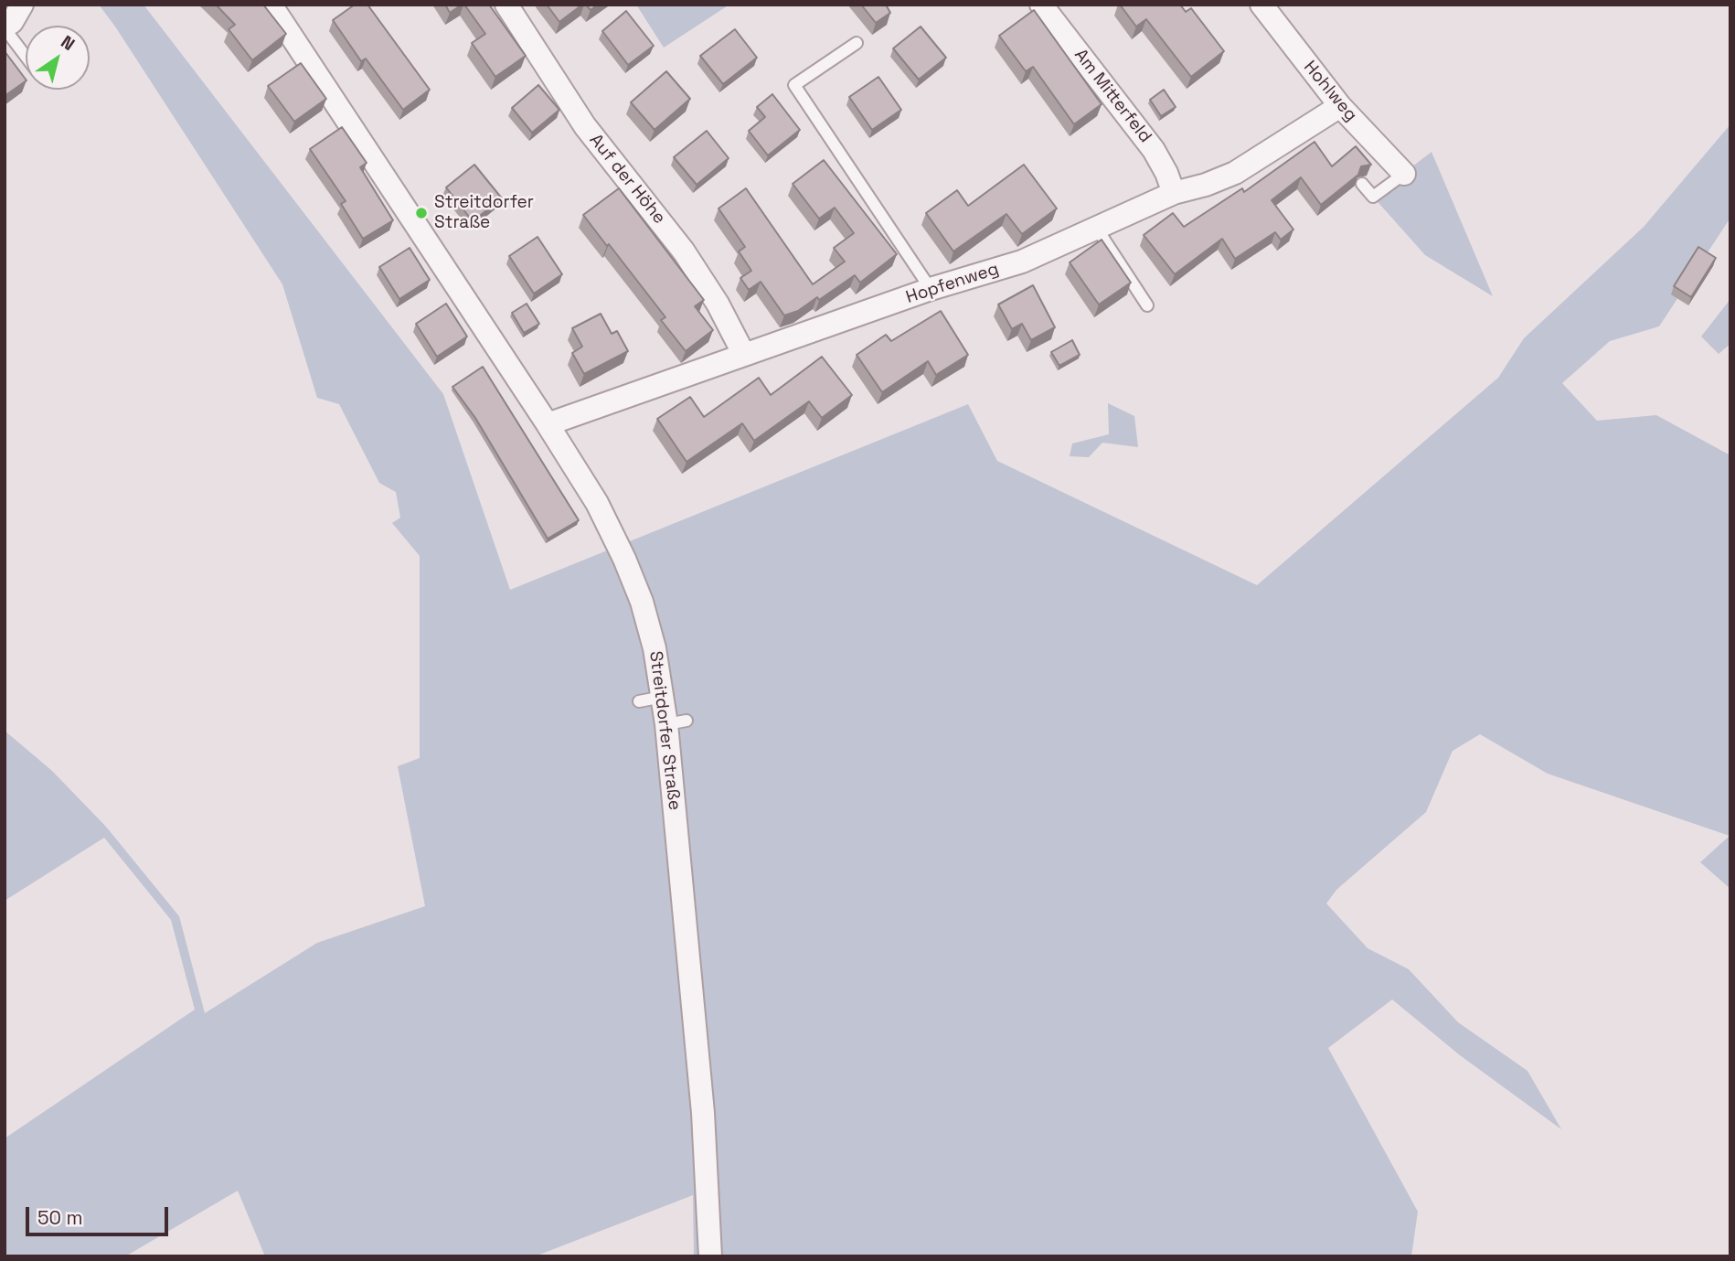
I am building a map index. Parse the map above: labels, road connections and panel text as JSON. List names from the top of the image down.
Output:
{
  "streets": {
    "street": [
      "Hohlweg",
      "Am Mitterfeld",
      "Auf der Höhe",
      "Hopfenweg",
      "Streitdorfer Straße"
    ]
  },
  "crossings": [
    ["Hohlweg", "Hopfenweg"],
    ["Am Mitterfeld", "Hopfenweg"],
    ["Auf der Höhe", "Hopfenweg"],
    ["Hopfenweg", "Streitdorfer Straße"]
  ],
  "places": ["Streitdorfer Straße"],
  "scale_bar": "50 m",
  "north": "top right"
}
